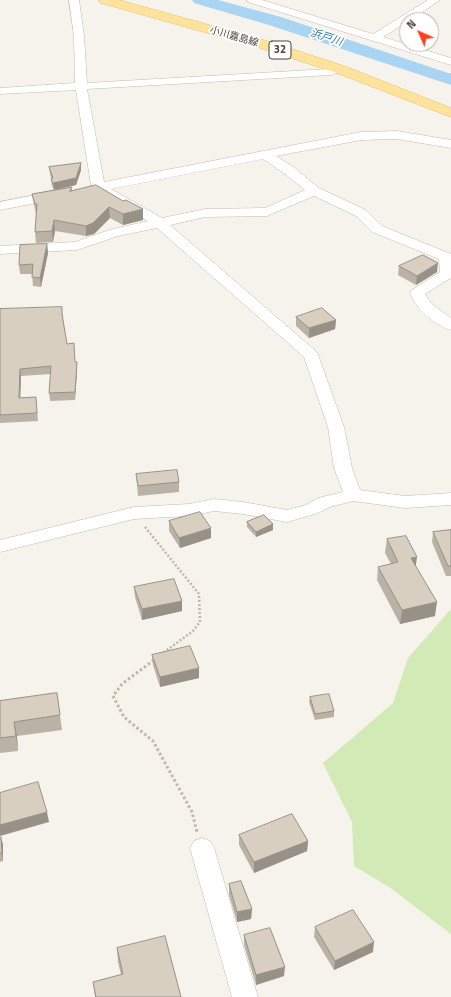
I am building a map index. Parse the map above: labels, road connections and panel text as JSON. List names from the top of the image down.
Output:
{
  "streets": {
    "main road": ["小川嘉島線", "32"]
  },
  "water": ["浜戸川"],
  "north": "top left"
}
